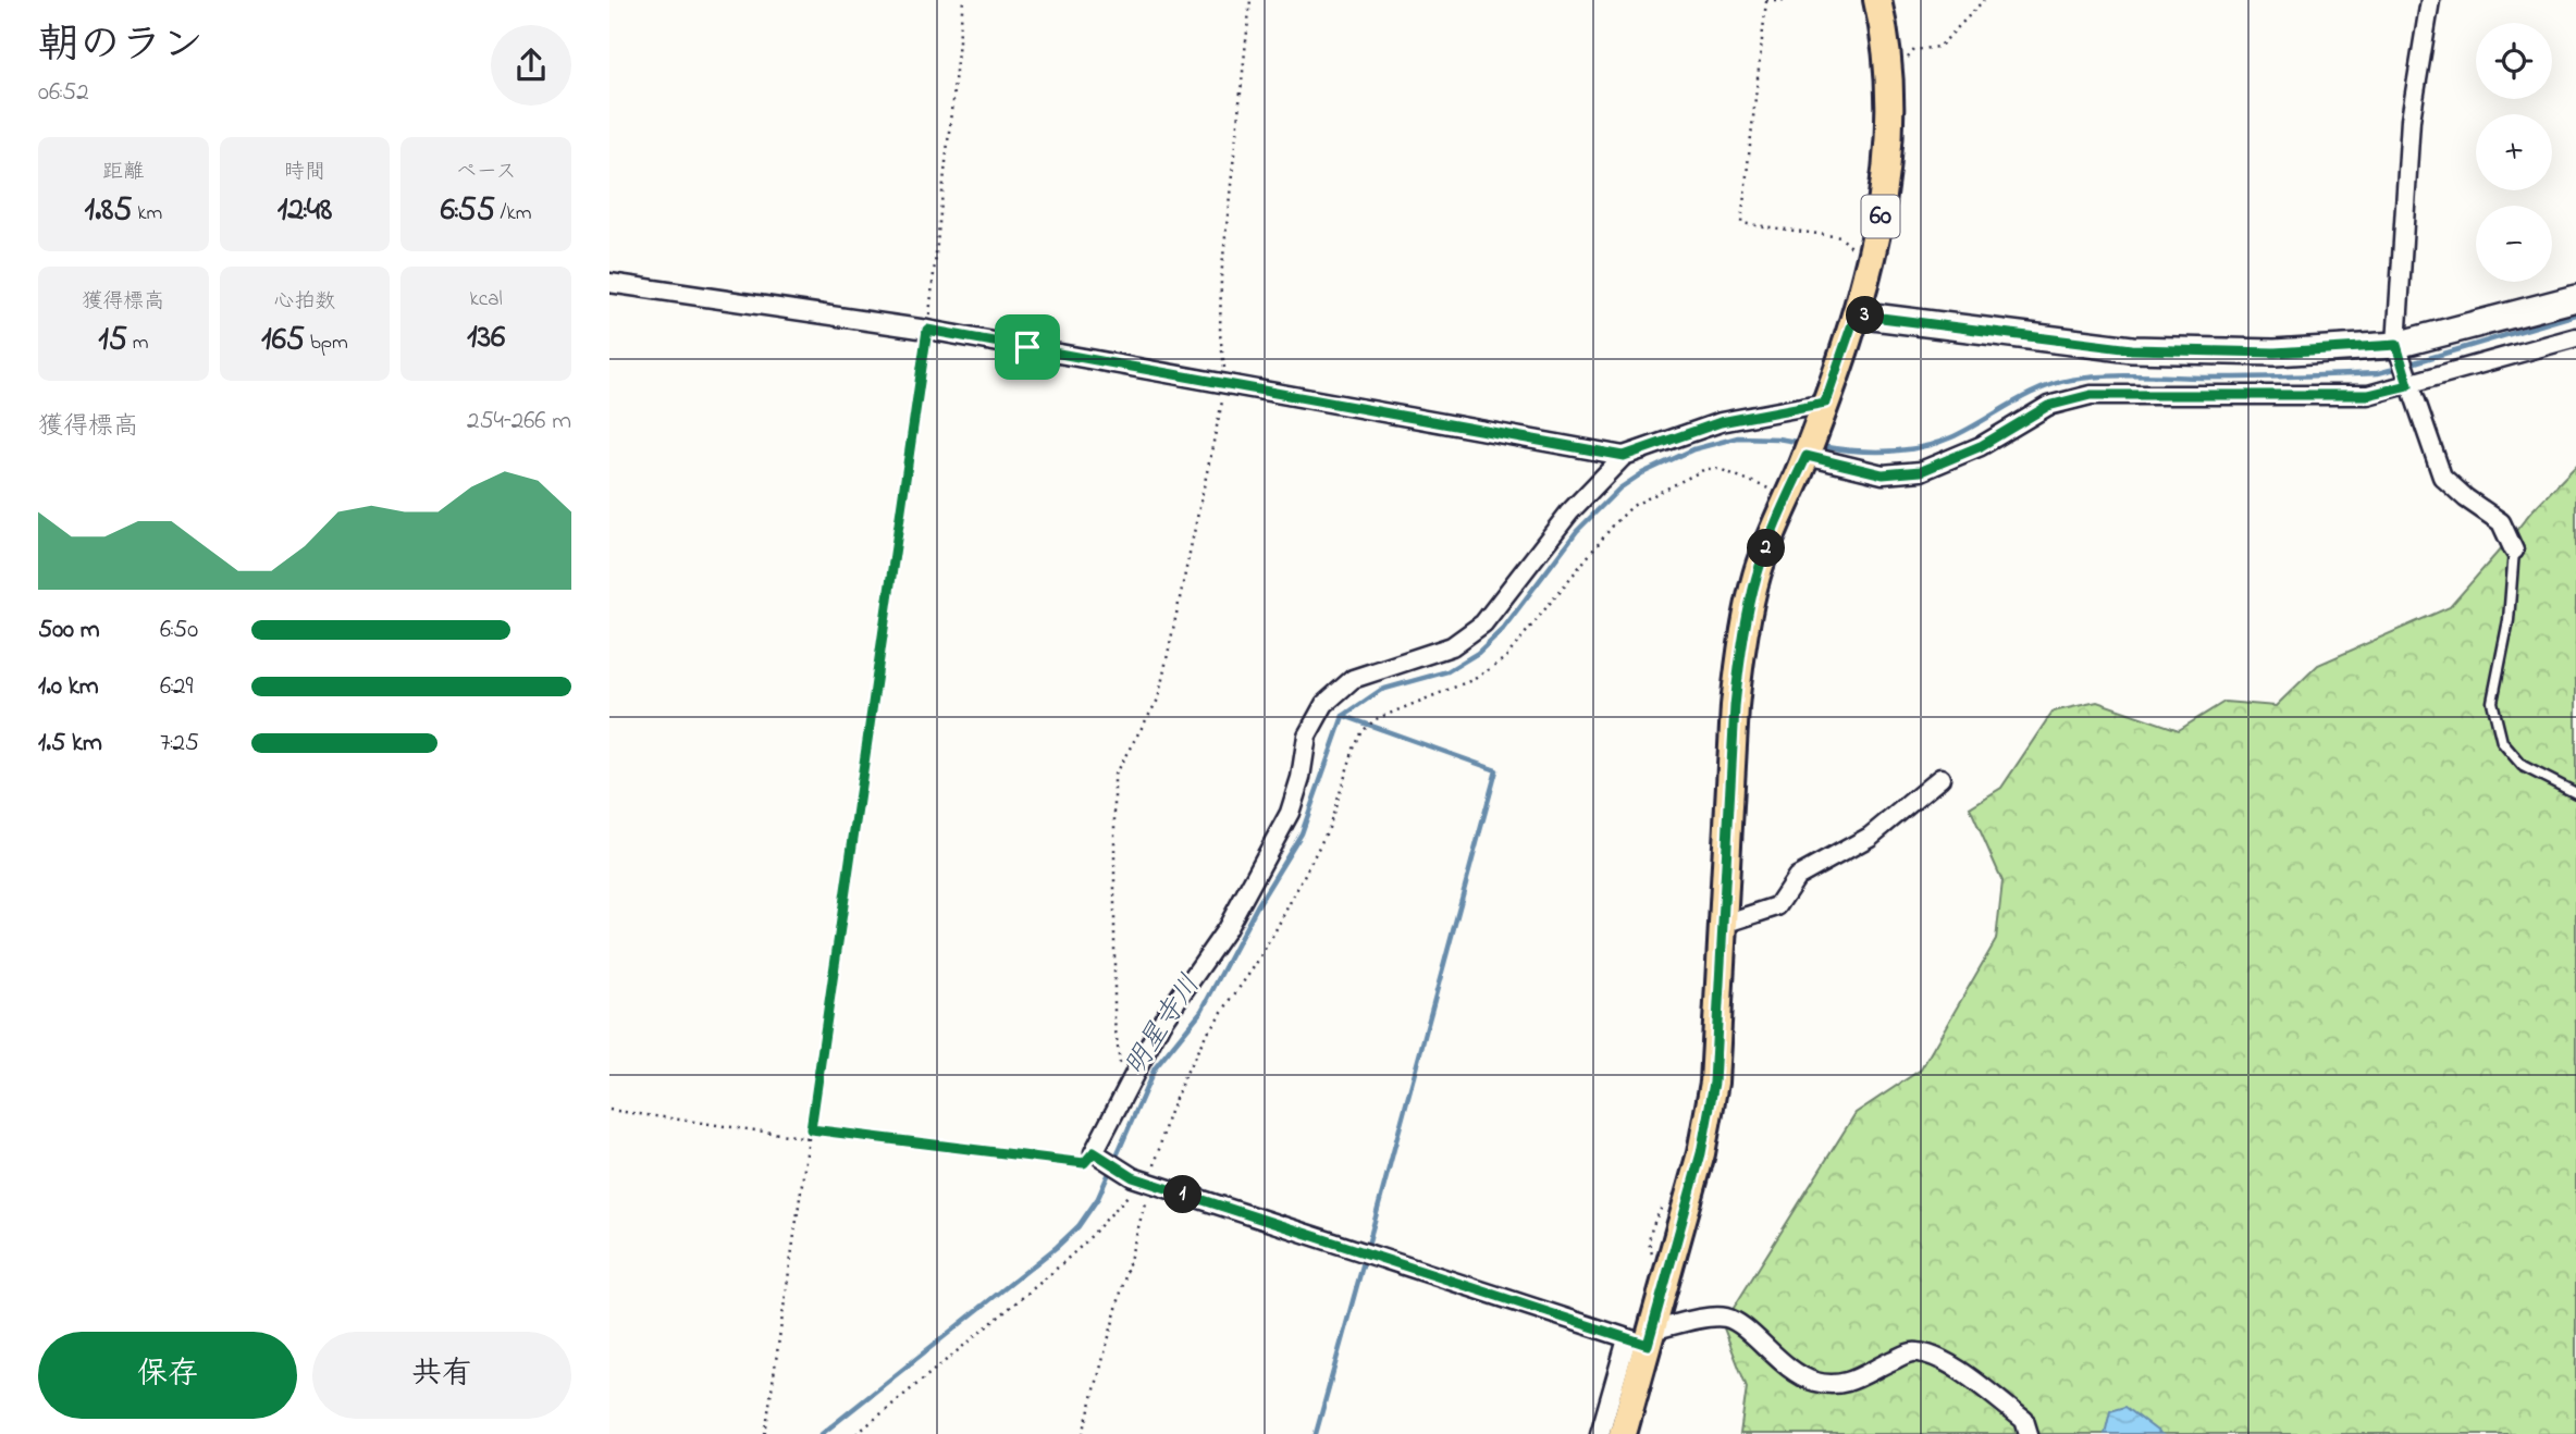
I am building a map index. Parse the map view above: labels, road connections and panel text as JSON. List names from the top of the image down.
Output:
{
  "streets": {
    "main road": ["60"]
  },
  "water": ["明星寺川"],
  "page": {
    "heading": ["朝のラン", "06:52"],
    "map_buttons": ["+", "−"],
    "stats": [
      ["距離", "1.85 km"],
      ["時間", "12:48"],
      ["ペース", "6:55 /km"],
      ["獲得標高", "15 m"],
      ["心拍数", "165 bpm"],
      ["kcal", "136"]
    ],
    "pins": ["3", "2", "1"],
    "chart": ["獲得標高", "254–266 m"],
    "list": [
      {
        "name": "500 m",
        "note": "6:50"
      },
      {
        "name": "1.0 km",
        "note": "6:29"
      },
      {
        "name": "1.5 km",
        "note": "7:25"
      }
    ],
    "buttons": ["保存", "共有"]
  }
}
